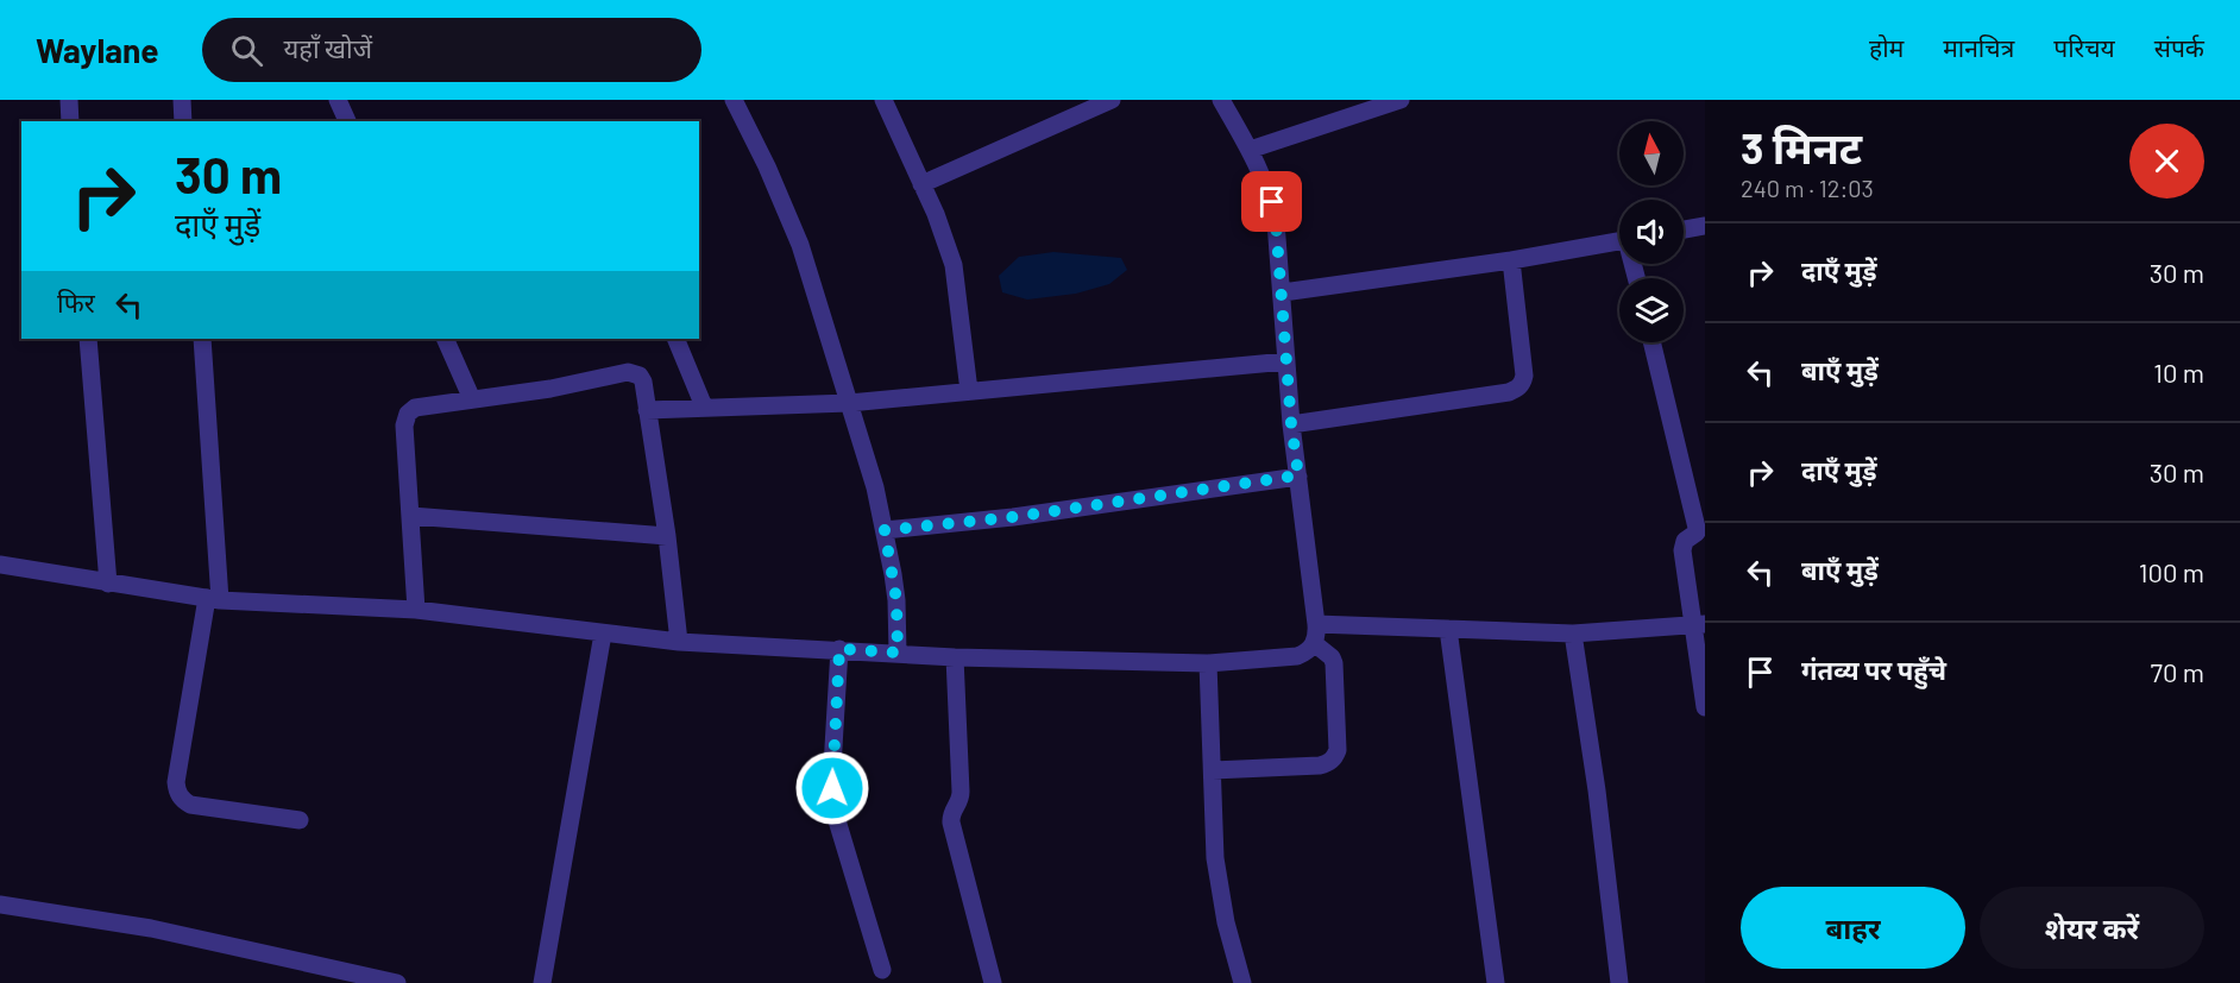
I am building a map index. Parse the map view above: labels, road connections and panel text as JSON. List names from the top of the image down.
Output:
{
  "north": "top",
  "page": {
    "header": "Waylane",
    "search": "यहाँ खोजें",
    "nav": [
      "होम",
      "मानचित्र",
      "परिचय",
      "संपर्क"
    ],
    "heading": ["3 मिनट", "240 m · 12:03"],
    "turn": ["30 m", "दाएँ मुड़ें"],
    "list": [
      {
        "name": "दाएँ मुड़ें",
        "value": "30 m"
      },
      {
        "name": "बाएँ मुड़ें",
        "value": "10 m"
      },
      {
        "name": "दाएँ मुड़ें",
        "value": "30 m"
      },
      {
        "name": "बाएँ मुड़ें",
        "value": "100 m"
      },
      {
        "name": "गंतव्य पर पहुँचे",
        "value": "70 m"
      }
    ],
    "then": "फिर",
    "buttons": ["बाहर", "शेयर करें"]
  }
}
